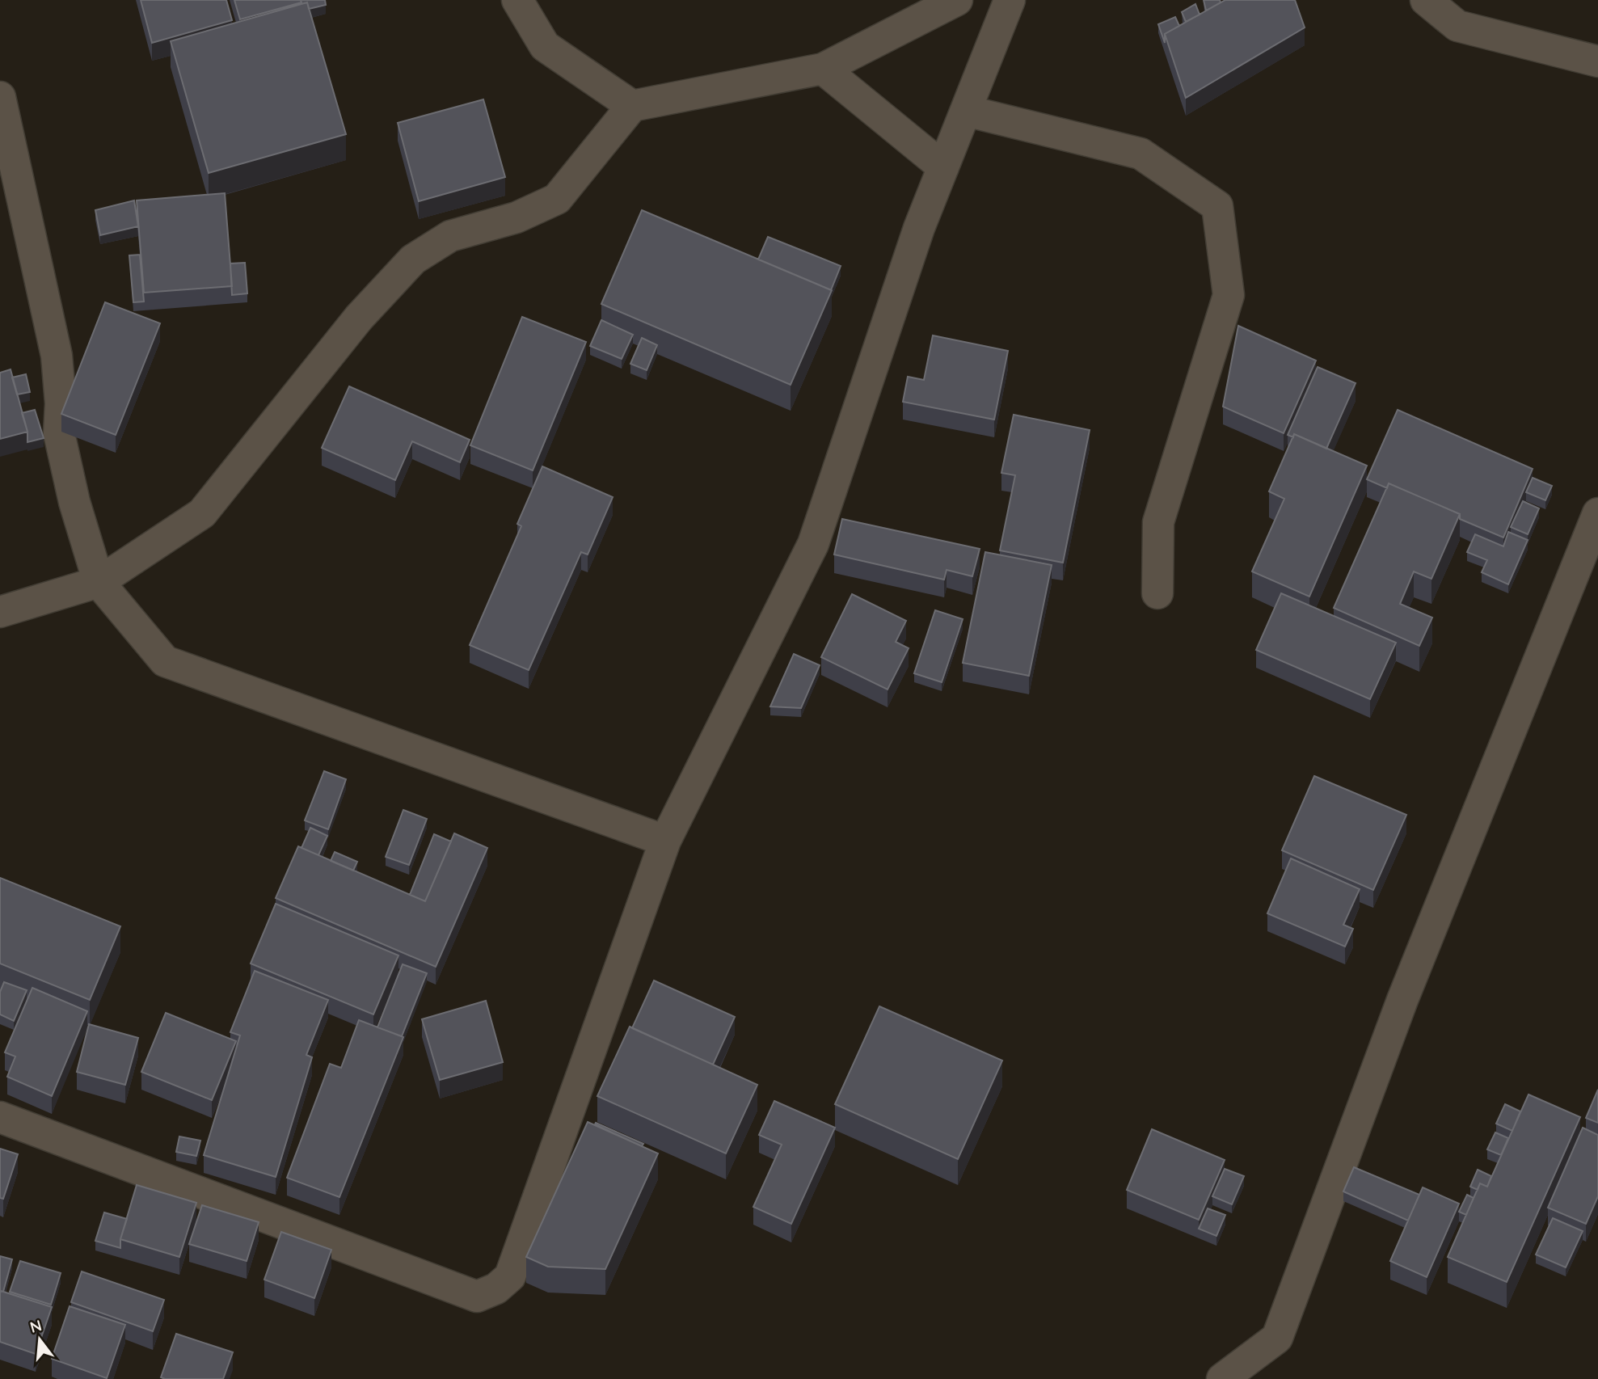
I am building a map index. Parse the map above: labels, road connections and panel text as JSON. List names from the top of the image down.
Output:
{
  "north": "top"
}
